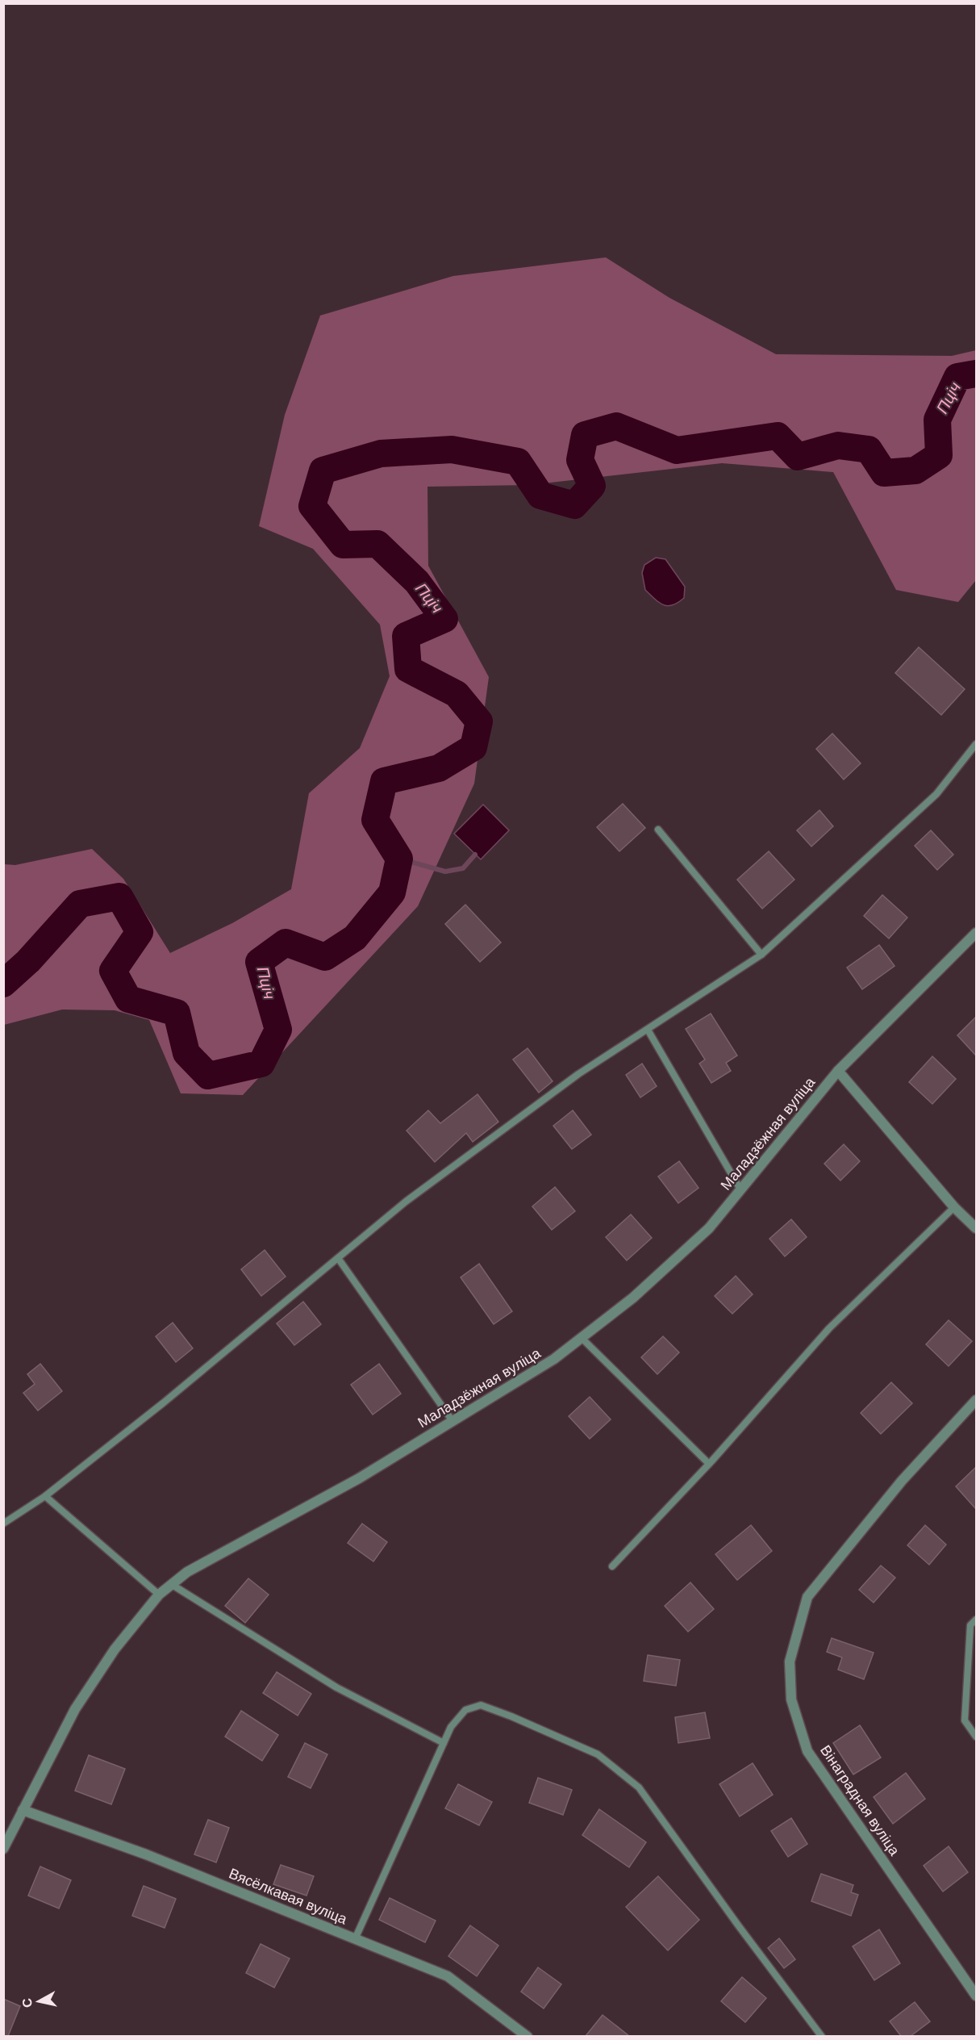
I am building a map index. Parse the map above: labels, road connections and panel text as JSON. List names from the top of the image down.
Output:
{
  "streets": {
    "street": ["Маладзёжная вуліца", "Вінаградная вуліца", "Вясёлкавая вуліца"]
  },
  "crossings": [
    ["Маладзёжная вуліца", "Вясёлкавая вуліца"]
  ],
  "water": ["Пціч"],
  "north": "left"
}
